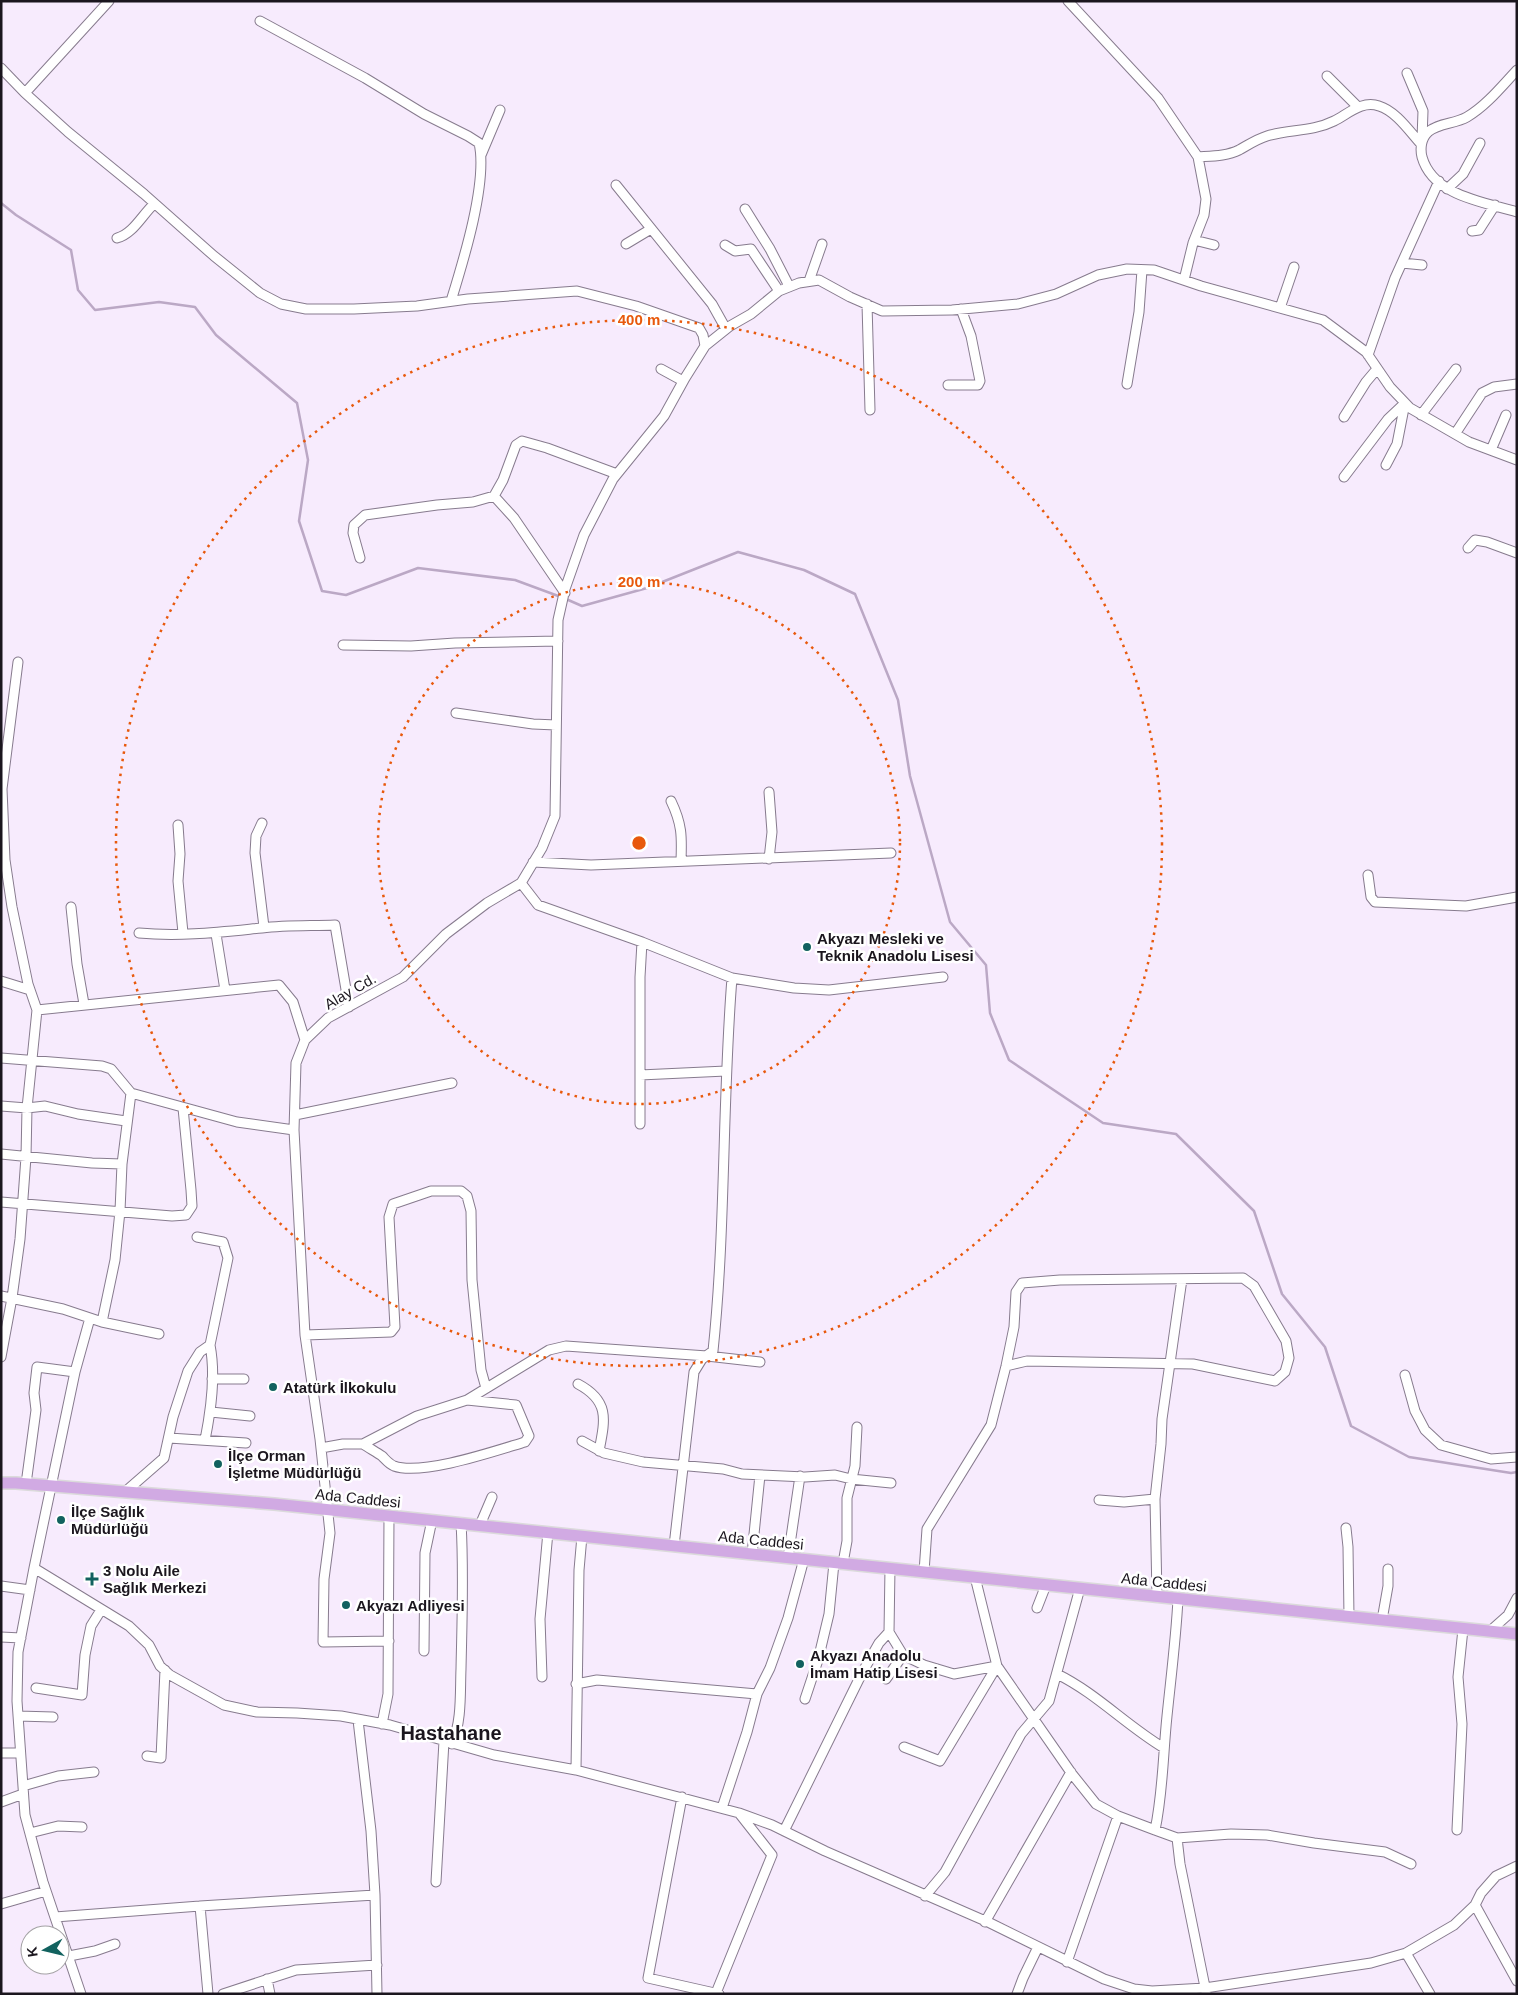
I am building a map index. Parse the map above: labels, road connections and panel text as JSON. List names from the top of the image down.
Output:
{
  "streets": {
    "main road": ["Ada Caddesi"],
    "street": ["Alay Cd."]
  },
  "crossings": [
    ["Alay Cd.", "Ada Caddesi"]
  ],
  "districts": ["Hastahane"],
  "places": {
    "other": [
      "Akyazı Mesleki ve Teknik Anadolu Lisesi",
      "Atatürk İlkokulu",
      "İlçe Orman İşletme Müdürlüğü",
      "İlçe Sağlık Müdürlüğü",
      "Akyazı Adliyesi",
      "Akyazı Anadolu İmam Hatip Lisesi"
    ],
    "health": ["3 Nolu Aile Sağlık Merkezi"]
  },
  "north": "left",
  "rings": ["400 m", "200 m"]
}
